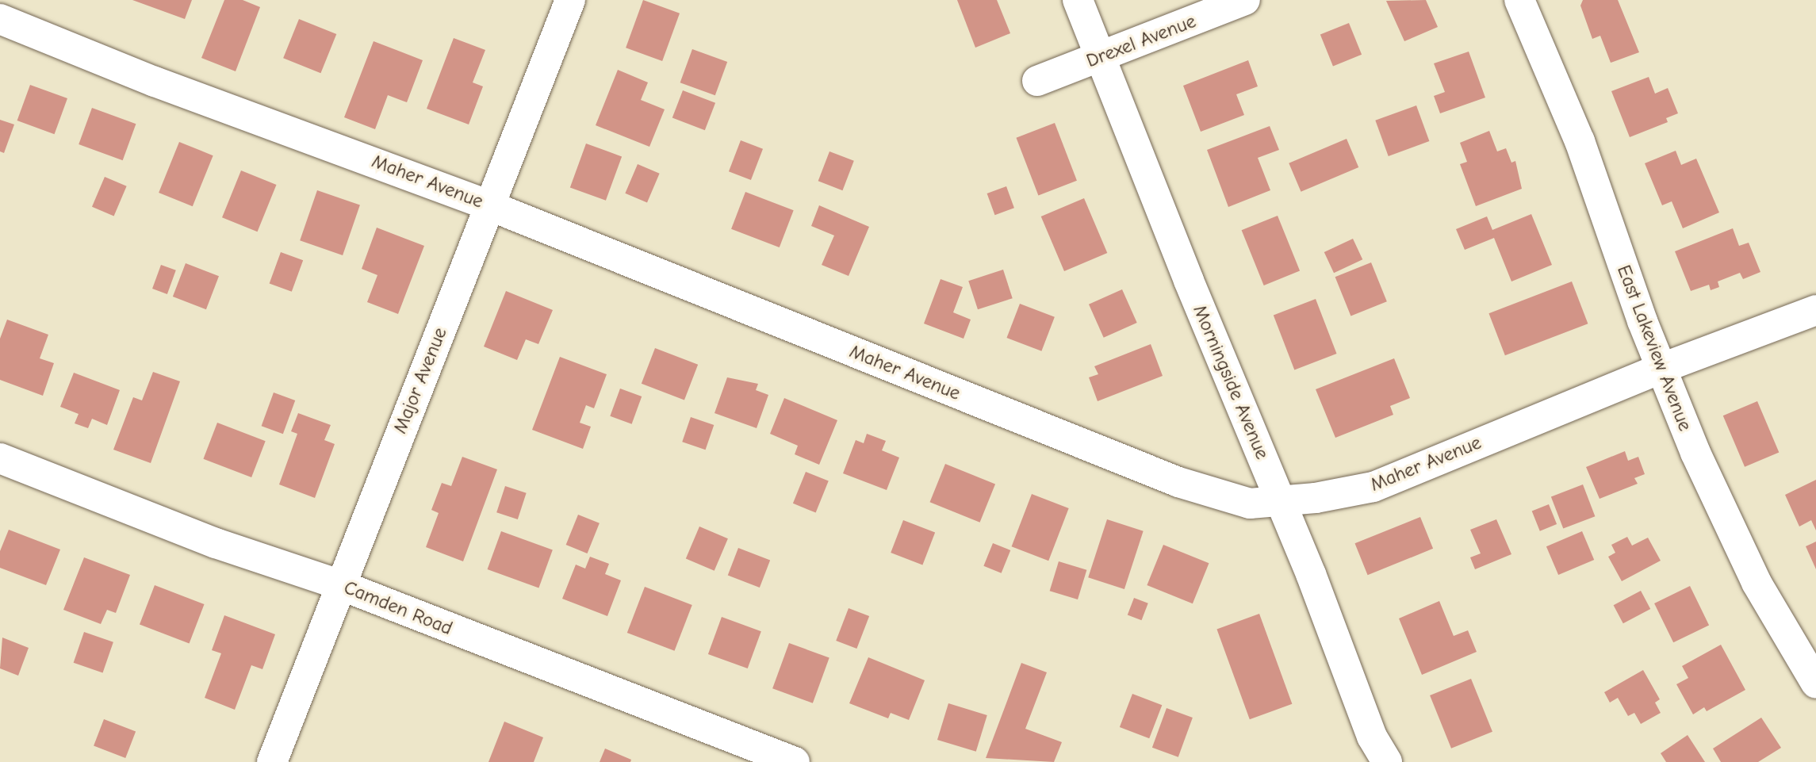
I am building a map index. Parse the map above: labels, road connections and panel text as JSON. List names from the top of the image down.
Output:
{
  "streets": {
    "street": [
      "Drexel Avenue",
      "Maher Avenue",
      "East Lakeview Avenue",
      "Major Avenue",
      "Morningside Avenue",
      "Camden Road"
    ]
  },
  "crossings": [
    ["Drexel Avenue", "Morningside Avenue"],
    ["Maher Avenue", "East Lakeview Avenue"],
    ["Maher Avenue", "Major Avenue"],
    ["Maher Avenue", "Morningside Avenue"],
    ["Major Avenue", "Camden Road"]
  ]
}
